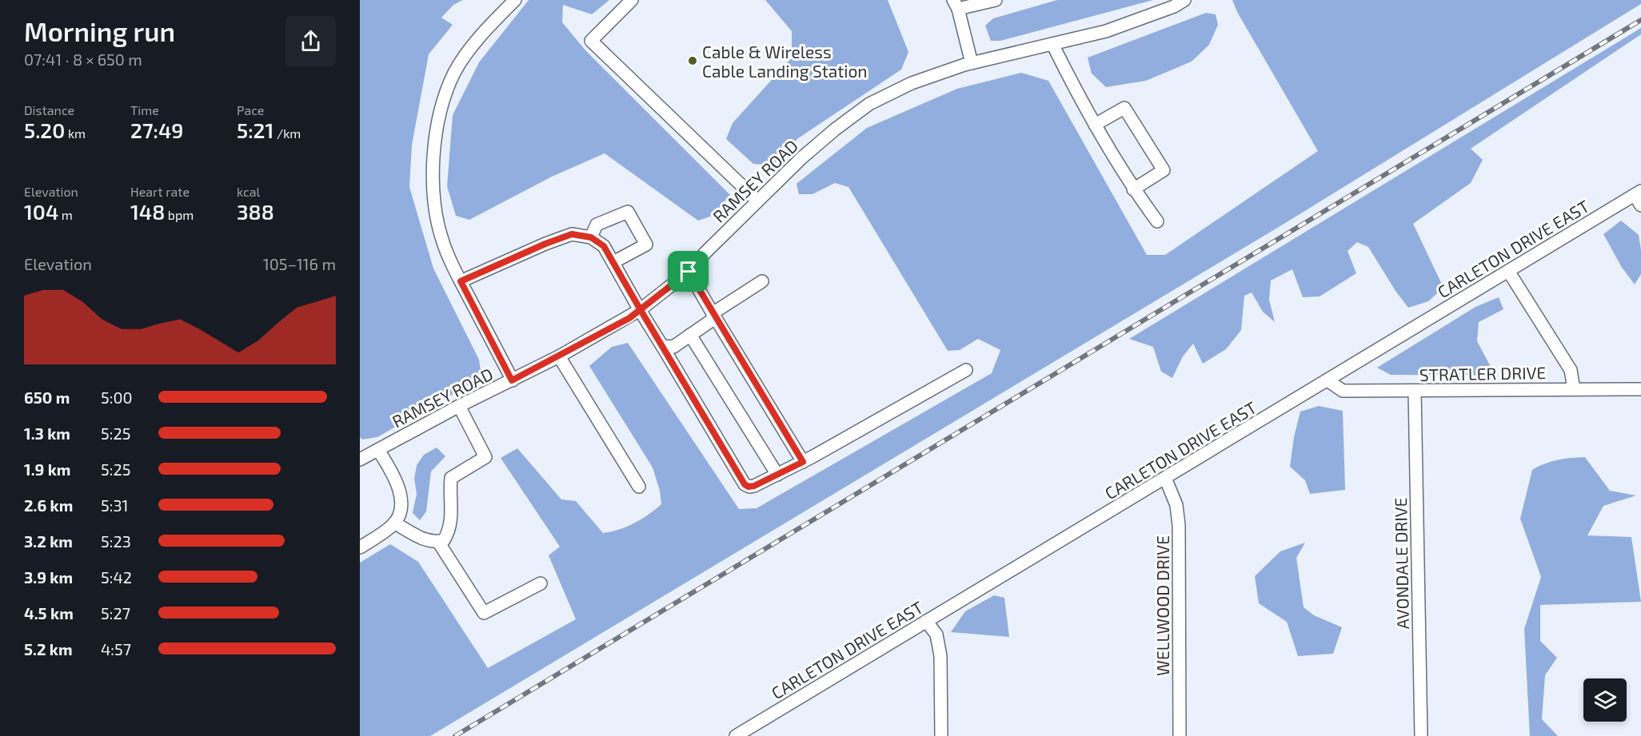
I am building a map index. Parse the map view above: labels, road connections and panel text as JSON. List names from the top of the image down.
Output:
{
  "streets": {
    "street": [
      "RAMSEY ROAD",
      "CARLETON DRIVE EAST",
      "STRATLER DRIVE",
      "AVONDALE DRIVE",
      "WELLWOOD DRIVE"
    ]
  },
  "crossings": [
    ["CARLETON DRIVE EAST", "STRATLER DRIVE"],
    ["CARLETON DRIVE EAST", "WELLWOOD DRIVE"],
    ["STRATLER DRIVE", "AVONDALE DRIVE"]
  ],
  "places": ["Cable & Wireless Cable Landing Station"],
  "page": {
    "heading": ["Morning run", "07:41 · 8 × 650 m"],
    "stats": [
      ["Distance", "5.20 km"],
      ["Time", "27:49"],
      ["Pace", "5:21 /km"],
      ["Elevation", "104 m"],
      ["Heart rate", "148 bpm"],
      ["kcal", "388"]
    ],
    "chart": ["Elevation", "105–116 m"],
    "list": [
      {
        "name": "650 m",
        "note": "5:00"
      },
      {
        "name": "1.3 km",
        "note": "5:25"
      },
      {
        "name": "1.9 km",
        "note": "5:25"
      },
      {
        "name": "2.6 km",
        "note": "5:31"
      },
      {
        "name": "3.2 km",
        "note": "5:23"
      },
      {
        "name": "3.9 km",
        "note": "5:42"
      },
      {
        "name": "4.5 km",
        "note": "5:27"
      },
      {
        "name": "5.2 km",
        "note": "4:57"
      }
    ]
  }
}
